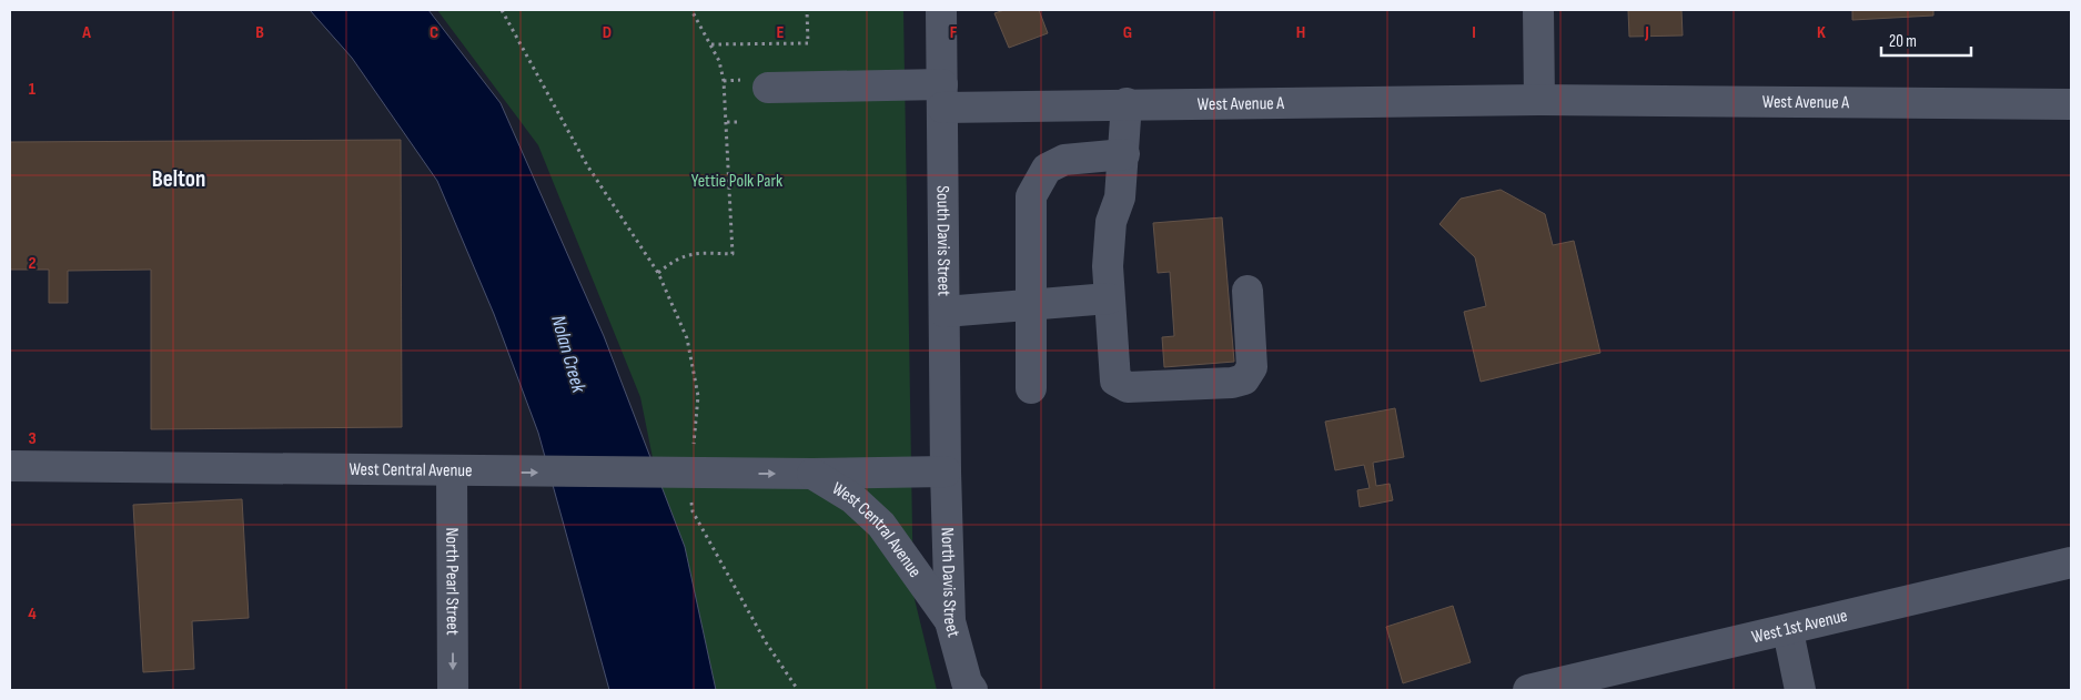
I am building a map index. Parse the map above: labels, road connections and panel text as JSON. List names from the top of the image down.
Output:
{
  "streets": {
    "street": [
      "West Avenue A",
      "South Davis Street",
      "West Central Avenue",
      "North Pearl Street",
      "North Davis Street",
      "West 1st Avenue"
    ]
  },
  "crossings": [
    ["West Avenue A", "South Davis Street"],
    ["South Davis Street", "West Central Avenue"],
    ["South Davis Street", "North Davis Street"],
    ["West Central Avenue", "North Pearl Street"],
    ["West Central Avenue", "North Davis Street"]
  ],
  "one_way": ["North Pearl Street"],
  "districts": ["Belton"],
  "water": ["Nolan Creek"],
  "parks": ["Yettie Polk Park"],
  "scale_bar": "20 m",
  "grid": {
    "columns": [
      "A",
      "B",
      "C",
      "D",
      "E",
      "F",
      "G",
      "H",
      "I",
      "J",
      "K"
    ],
    "rows": [
      "1",
      "2",
      "3",
      "4"
    ]
  }
}
